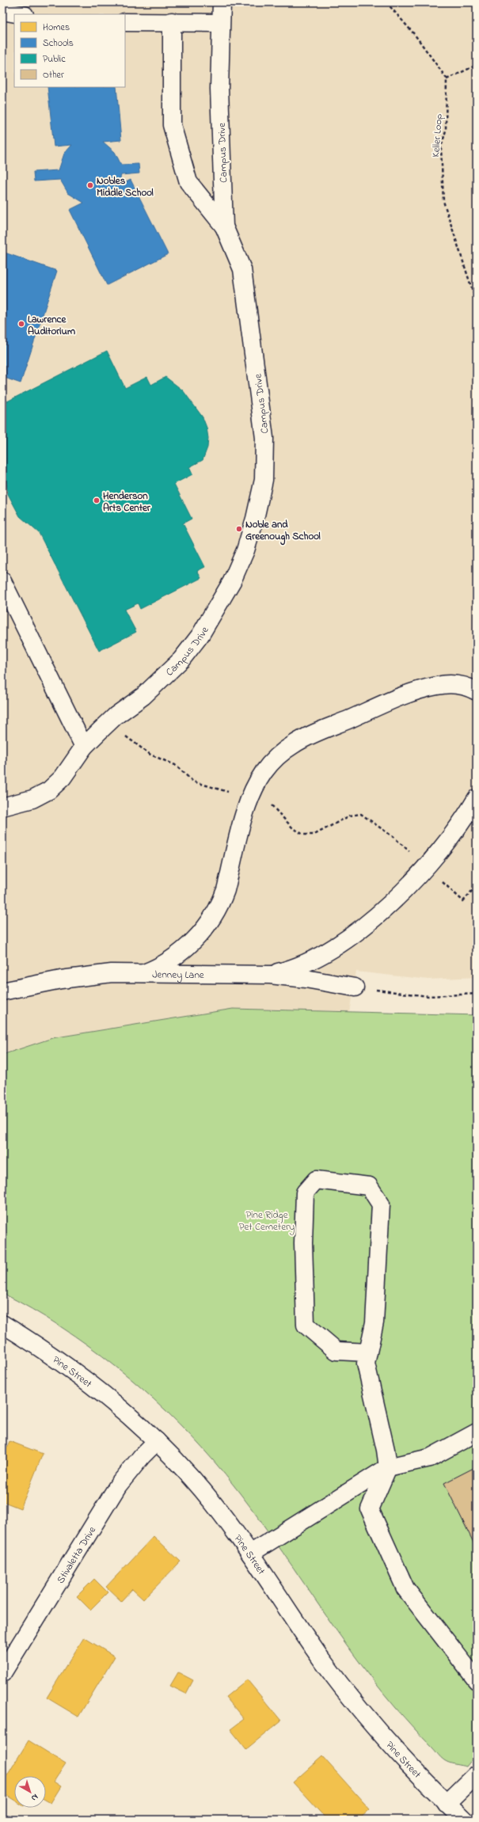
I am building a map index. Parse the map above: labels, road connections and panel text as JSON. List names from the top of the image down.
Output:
{
  "streets": {
    "street": [
      "Campus Drive",
      "Jenney Lane",
      "Pine Street",
      "Stivaletta Drive"
    ],
    "path": ["Keller Loop"]
  },
  "crossings": [
    ["Pine Street", "Stivaletta Drive"]
  ],
  "parks": ["Pine Ridge Pet Cemetery"],
  "places": [
    "Nobles Middle School",
    "Lawrence Auditorium",
    "Henderson Arts Center",
    "Noble and Greenough School"
  ],
  "legend": [
    "Homes",
    "Schools",
    "Public",
    "Other"
  ],
  "north": "bottom right"
}
